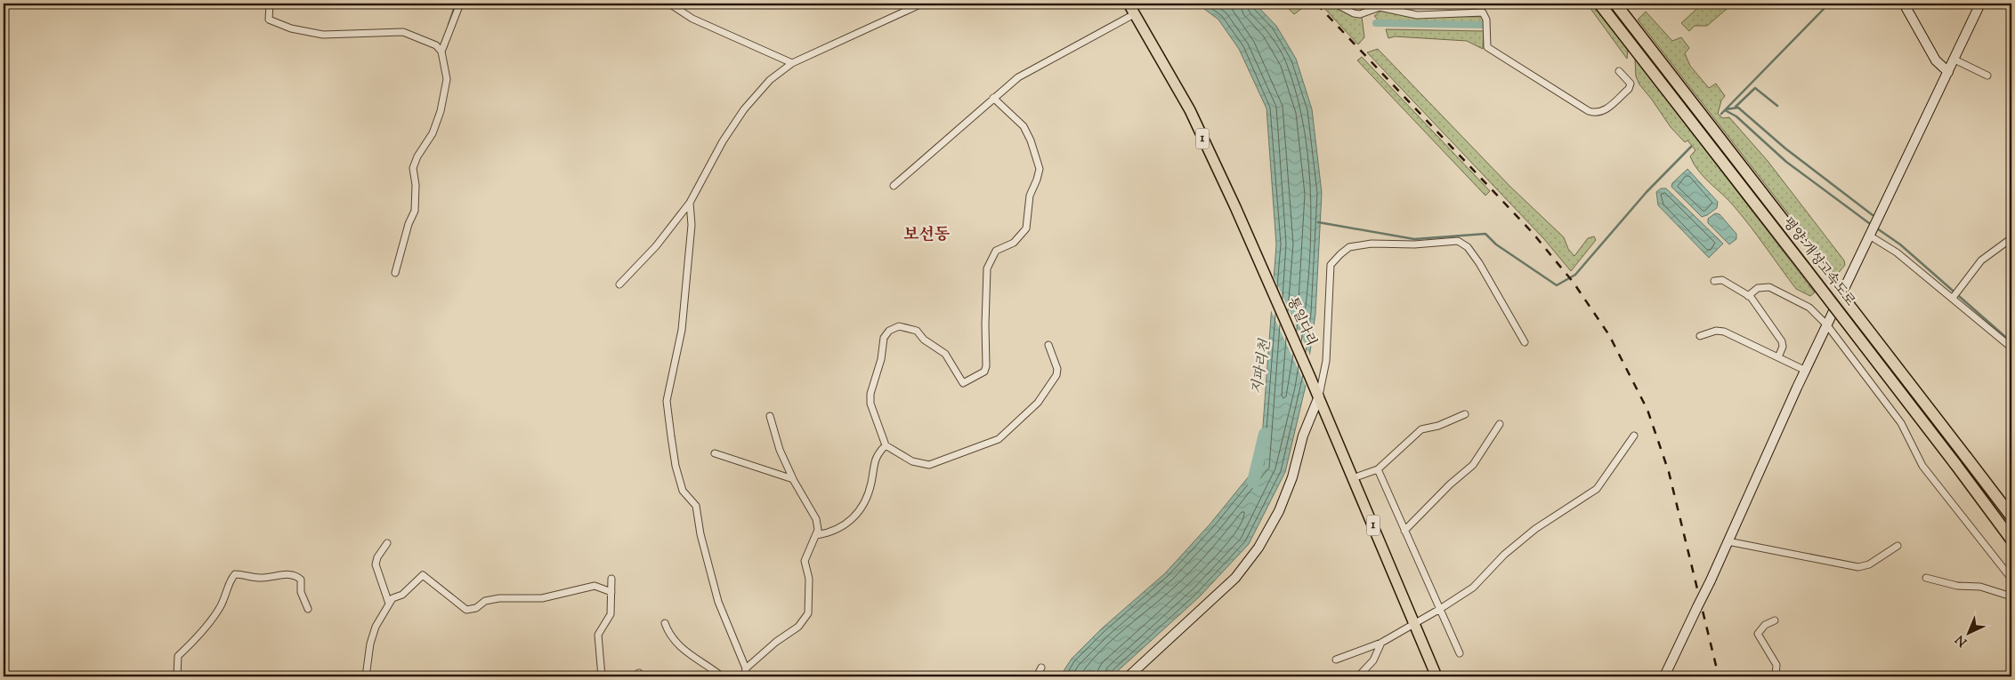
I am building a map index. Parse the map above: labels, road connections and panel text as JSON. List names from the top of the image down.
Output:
{
  "streets": {
    "highway": ["평양-개성고속도로"],
    "main road": ["1", "통일다리"]
  },
  "crossings": [
    ["1", "통일다리"]
  ],
  "districts": ["보선동"],
  "water": ["지파리천"],
  "north": "bottom left"
}
